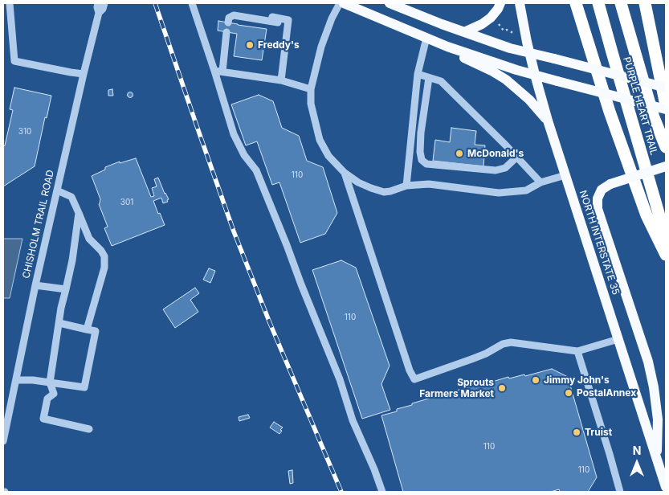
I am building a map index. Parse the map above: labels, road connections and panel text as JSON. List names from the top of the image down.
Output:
{
  "streets": {
    "highway": ["PURPLE HEART TRAIL"],
    "main road": ["NORTH INTERSTATE 35"],
    "street": ["CHISHOLM TRAIL ROAD"]
  },
  "places": [
    "Freddy's",
    "McDonald's",
    "Jimmy John's",
    "Sprouts Farmers Market",
    "PostalAnnex",
    "Truist"
  ],
  "house_numbers": [
    "310",
    "110",
    "301",
    "110",
    "110",
    "110"
  ],
  "north": "top"
}
